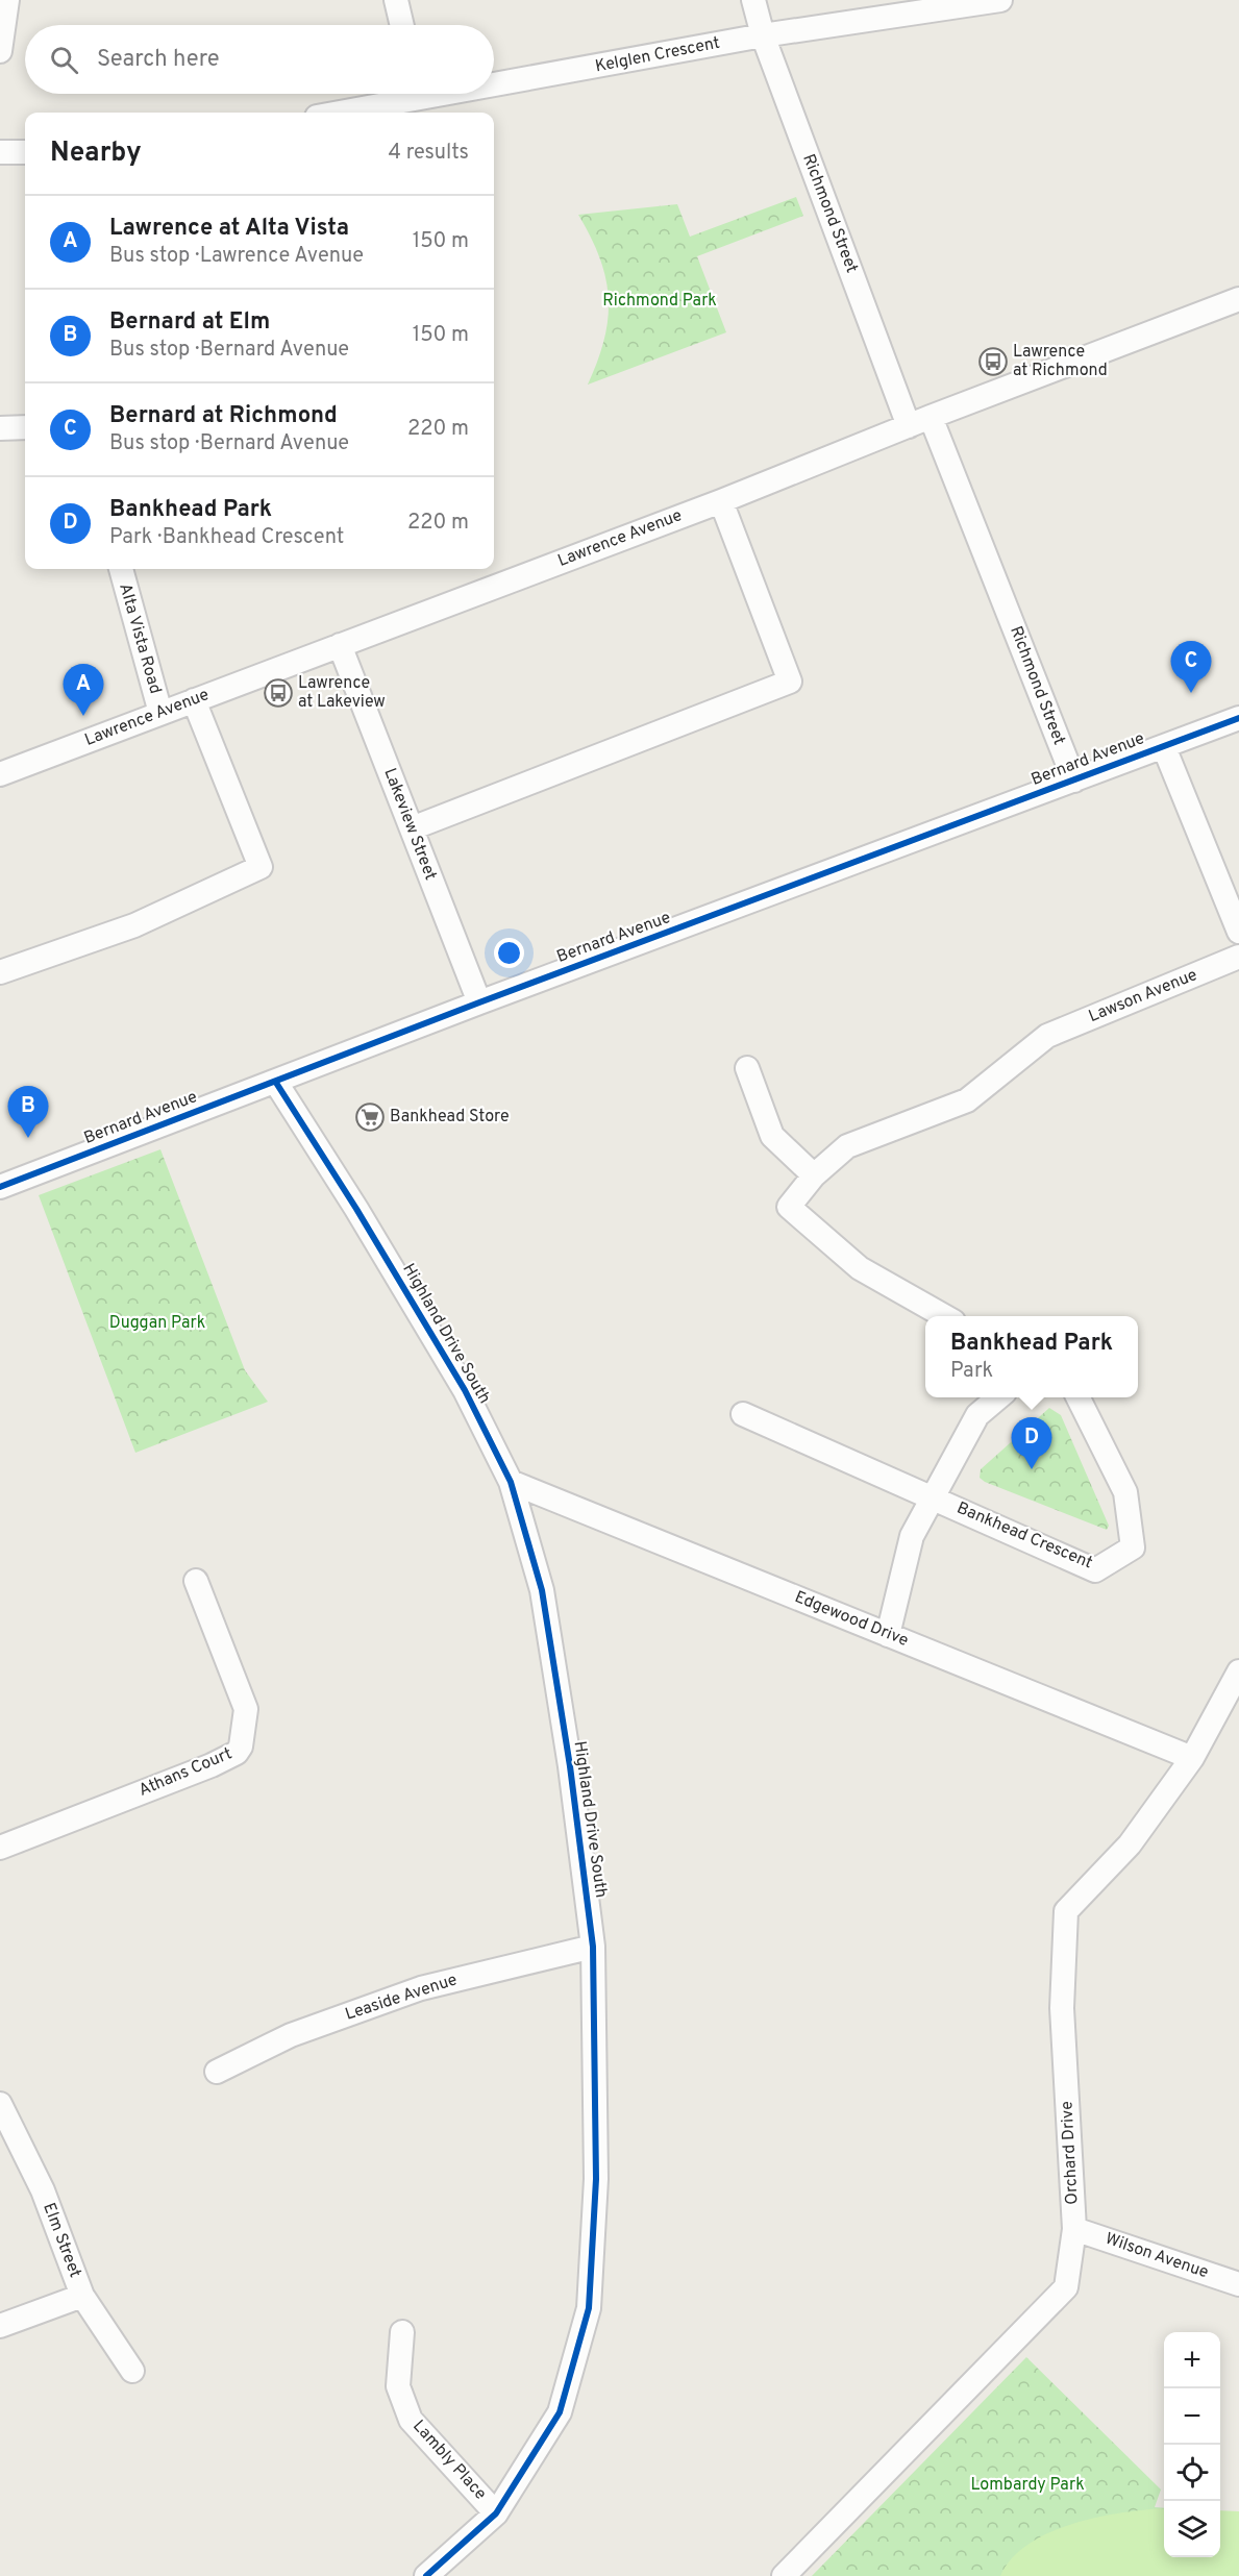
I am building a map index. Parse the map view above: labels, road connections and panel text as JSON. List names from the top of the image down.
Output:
{
  "streets": {
    "street": [
      "Kelglen Crescent",
      "Richmond Street",
      "Lawrence Avenue",
      "Alta Vista Road",
      "Bernard Avenue",
      "Lakeview Street",
      "Lawson Avenue",
      "Highland Drive South",
      "Bankhead Crescent",
      "Edgewood Drive",
      "Athans Court",
      "Leaside Avenue",
      "Orchard Drive",
      "Elm Street",
      "Wilson Avenue",
      "Lambly Place"
    ]
  },
  "crossings": [
    ["Kelglen Crescent", "Richmond Street"],
    ["Richmond Street", "Lawrence Avenue"],
    ["Richmond Street", "Bernard Avenue"],
    ["Lawrence Avenue", "Alta Vista Road"],
    ["Lawrence Avenue", "Lakeview Street"],
    ["Bernard Avenue", "Lakeview Street"],
    ["Bernard Avenue", "Highland Drive South"],
    ["Highland Drive South", "Edgewood Drive"],
    ["Highland Drive South", "Leaside Avenue"],
    ["Highland Drive South", "Lambly Place"],
    ["Edgewood Drive", "Orchard Drive"],
    ["Orchard Drive", "Wilson Avenue"]
  ],
  "parks": ["Richmond Park", "Duggan Park", "Lombardy Park"],
  "places": {
    "bus stop": ["Lawrence at Richmond", "Lawrence at Lakeview"],
    "supermarket": ["Bankhead Store"]
  },
  "page": {
    "search": "Search here",
    "heading": ["Nearby", "4 results"],
    "list": [
      {
        "mark": "A",
        "name": "Lawrence at Alta Vista",
        "note": "Bus stop · Lawrence Avenue",
        "value": "150 m"
      },
      {
        "mark": "B",
        "name": "Bernard at Elm",
        "note": "Bus stop · Bernard Avenue",
        "value": "150 m"
      },
      {
        "mark": "C",
        "name": "Bernard at Richmond",
        "note": "Bus stop · Bernard Avenue",
        "value": "220 m"
      },
      {
        "mark": "D",
        "name": "Bankhead Park",
        "note": "Park · Bankhead Crescent",
        "value": "220 m"
      }
    ],
    "pins": [
      "C",
      "A",
      "B",
      "D"
    ],
    "popup": ["Bankhead Park", "Park"],
    "map_buttons": ["+", "−"]
  }
}
